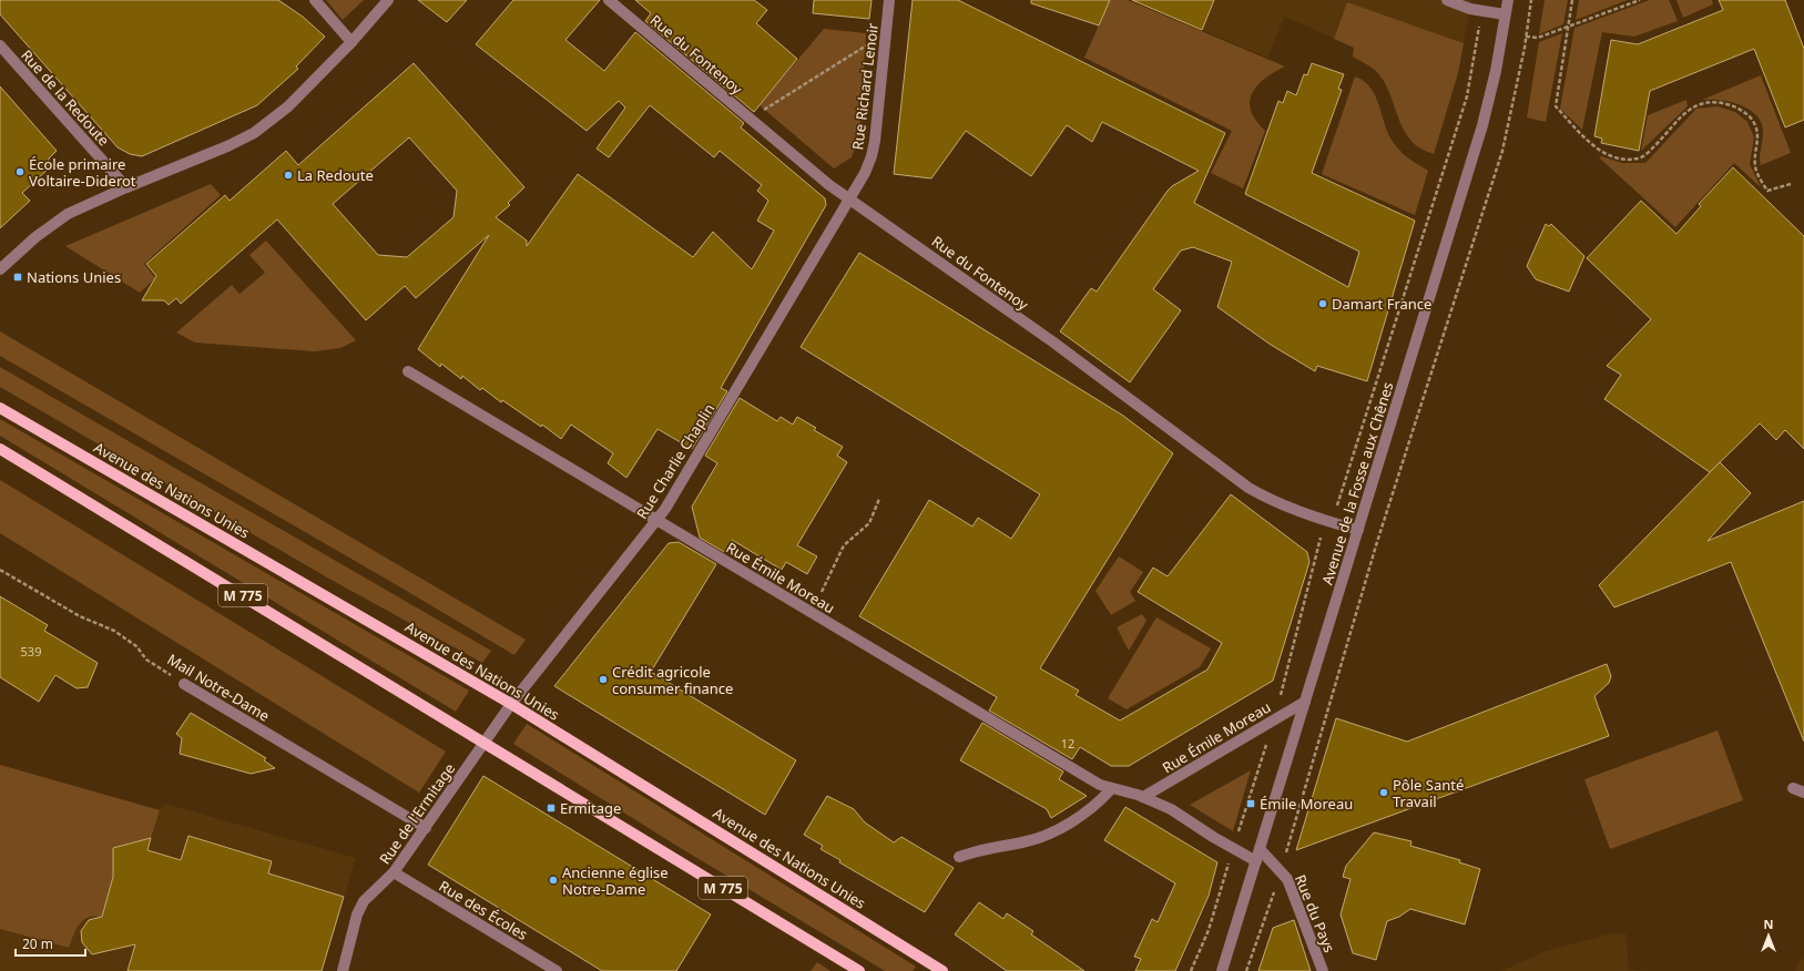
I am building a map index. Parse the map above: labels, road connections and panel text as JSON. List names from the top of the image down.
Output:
{
  "streets": {
    "main road": ["Avenue des Nations Unies", "M 775"],
    "street": [
      "Rue du Fontenoy",
      "Rue Richard Lenoir",
      "Rue de la Redoute",
      "Rue Charlie Chaplin",
      "Avenue de la Fosse aux Chênes",
      "Rue Émile Moreau",
      "Mail Notre-Dame",
      "Rue de l'Ermitage",
      "Rue des Écoles",
      "Rue du Pays"
    ]
  },
  "crossings": [
    ["Rue du Fontenoy", "Rue Richard Lenoir"],
    ["Rue du Fontenoy", "Rue Charlie Chaplin"],
    ["Rue du Fontenoy", "Avenue de la Fosse aux Chênes"],
    ["Rue Richard Lenoir", "Rue Charlie Chaplin"],
    ["Rue Charlie Chaplin", "Avenue des Nations Unies"],
    ["Rue Charlie Chaplin", "Rue Émile Moreau"],
    ["Rue Charlie Chaplin", "M 775"],
    ["Rue Charlie Chaplin", "Rue de l'Ermitage"],
    ["Avenue de la Fosse aux Chênes", "Rue Émile Moreau"],
    ["Avenue de la Fosse aux Chênes", "Rue du Pays"],
    ["M 775", "Rue de l'Ermitage"],
    ["Mail Notre-Dame", "Rue de l'Ermitage"],
    ["Rue de l'Ermitage", "Rue des Écoles"]
  ],
  "places": {
    "other": [
      "École primaire Voltaire-Diderot",
      "La Redoute",
      "Damart France",
      "Crédit agricole consumer finance",
      "Pôle Santé Travail",
      "Ancienne église Notre-Dame"
    ],
    "transit": ["Nations Unies", "Émile Moreau", "Ermitage"]
  },
  "house_numbers": ["539", "12"],
  "scale_bar": "20 m",
  "north": "top"
}
